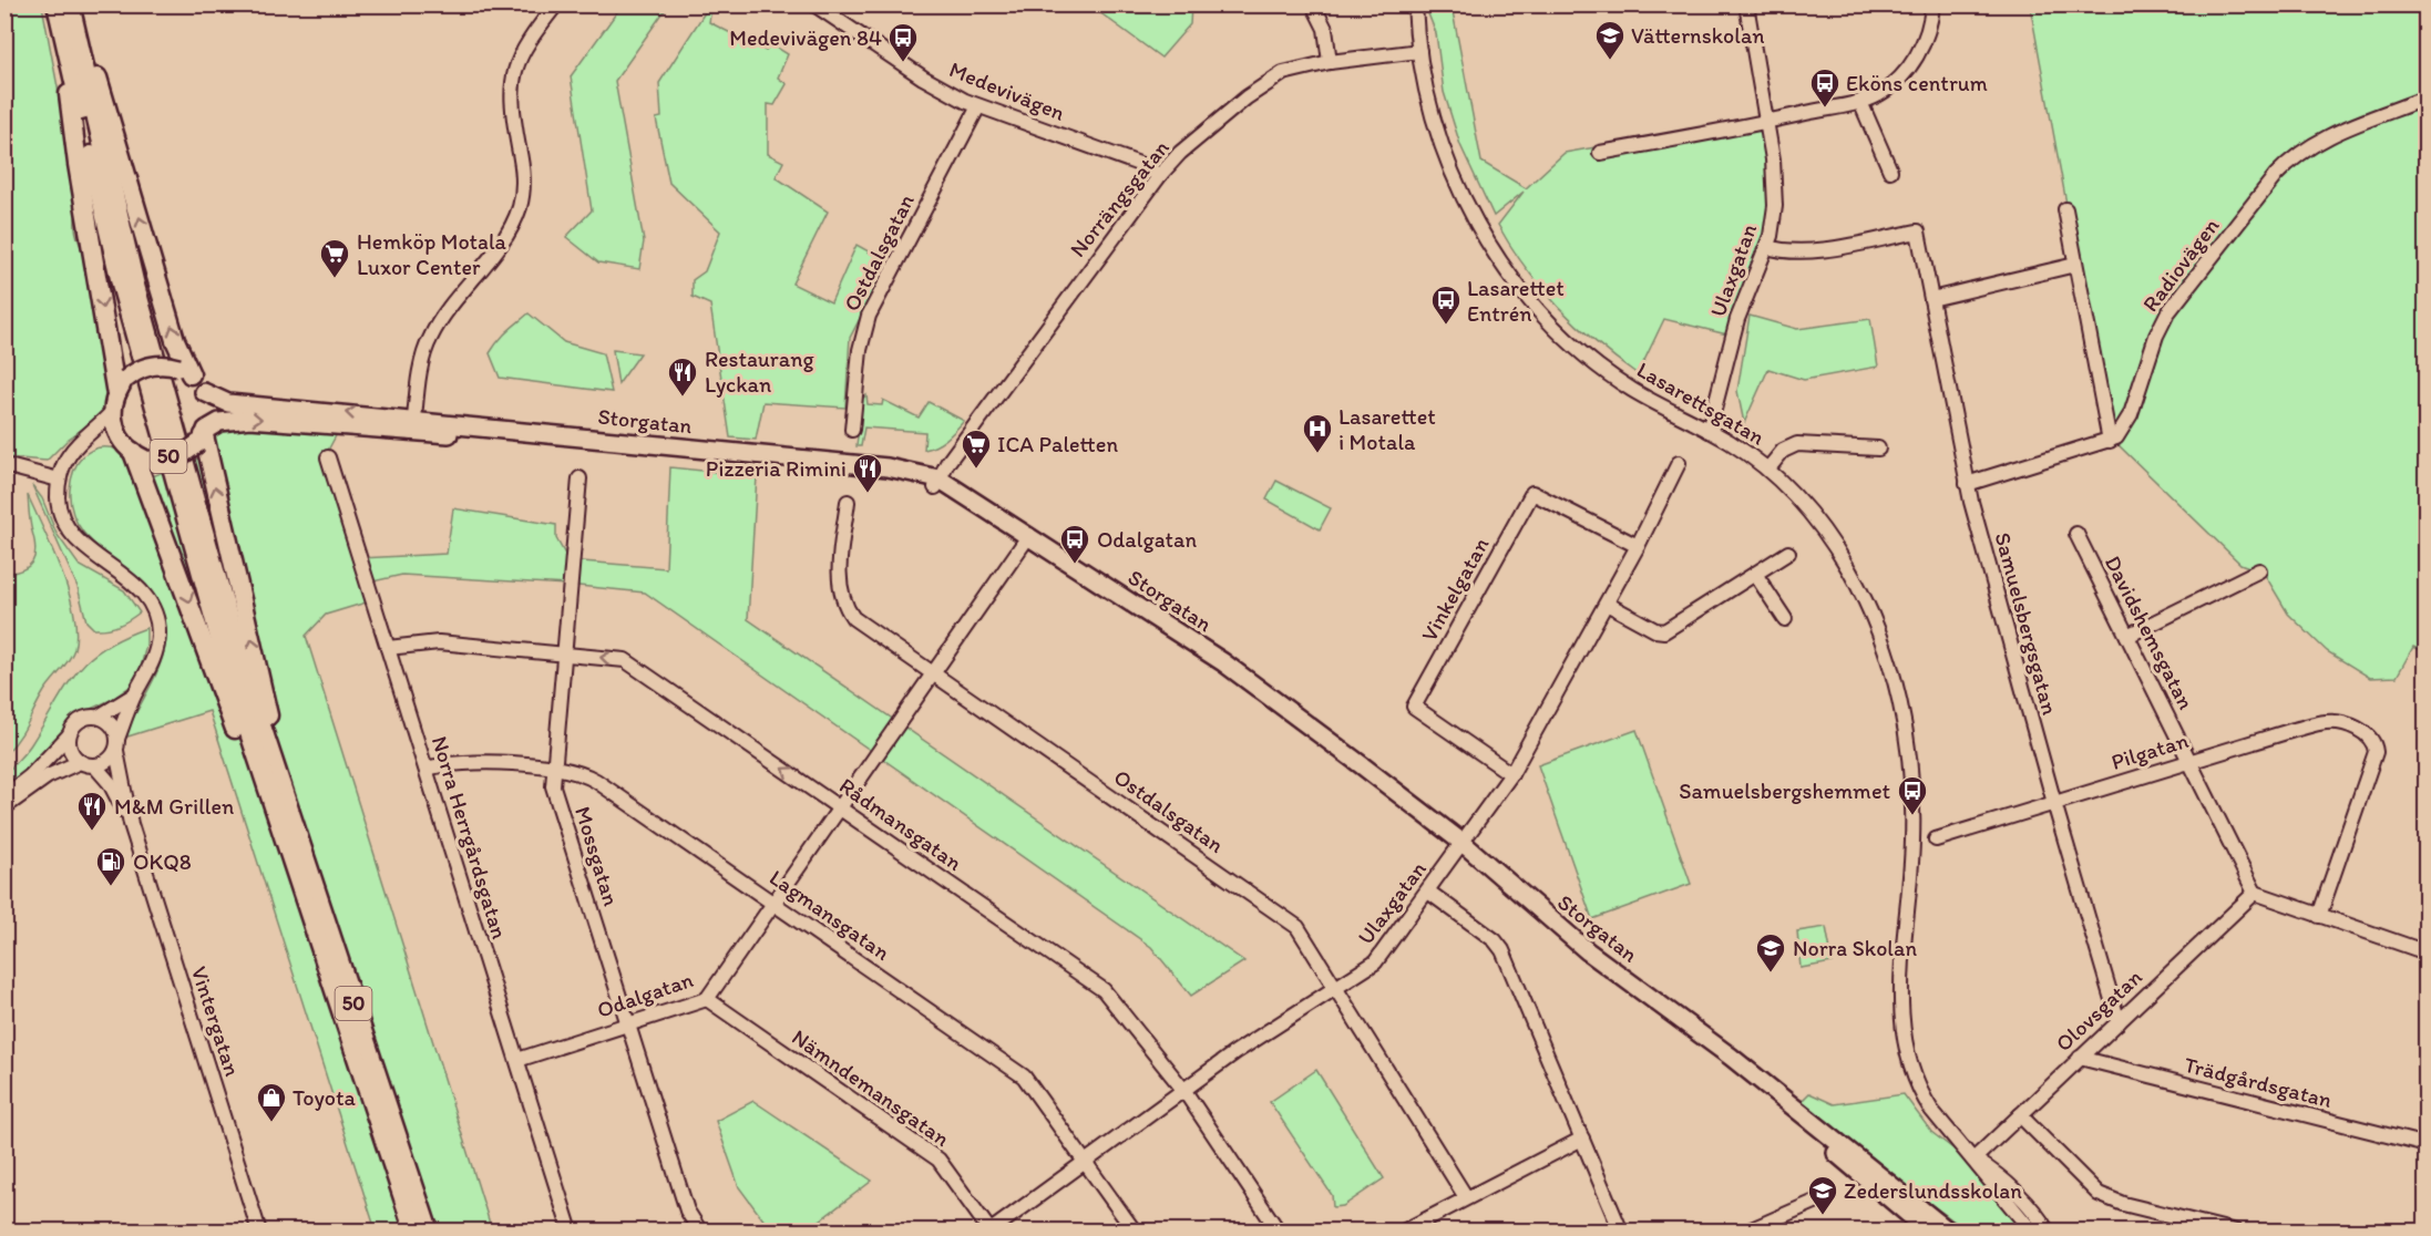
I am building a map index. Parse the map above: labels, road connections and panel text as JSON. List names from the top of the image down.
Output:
{
  "streets": {
    "highway": ["50"],
    "main road": ["Storgatan"],
    "street": [
      "Medevivägen",
      "Norrängsgatan",
      "Ostdalsgatan",
      "Radiovägen",
      "Ulaxgatan",
      "Lasarettsgatan",
      "Vinkelgatan",
      "Samuelsbergsgatan",
      "Davidshemsgatan",
      "Pilgatan",
      "Rådmansgatan",
      "Norra Herrgårdsgatan",
      "Mossgatan",
      "Lagmansgatan",
      "Odalgatan",
      "Olovsgatan",
      "Vintergatan",
      "Trädgårdsgatan",
      "Nämndemansgatan"
    ]
  },
  "crossings": [
    ["Medevivägen", "Norrängsgatan"],
    ["Medevivägen", "Ostdalsgatan"],
    ["Norrängsgatan", "Lasarettsgatan"],
    ["Norrängsgatan", "Storgatan"],
    ["Ostdalsgatan", "Ulaxgatan"],
    ["Ostdalsgatan", "Odalgatan"],
    ["Ulaxgatan", "Lasarettsgatan"],
    ["Ulaxgatan", "Storgatan"],
    ["Ulaxgatan", "Vinkelgatan"],
    ["Ulaxgatan", "Samuelsbergsgatan"],
    ["Ulaxgatan", "Rådmansgatan"],
    ["Ulaxgatan", "Lagmansgatan"],
    ["Ulaxgatan", "Nämndemansgatan"],
    ["Lasarettsgatan", "Olovsgatan"],
    ["Storgatan", "50"],
    ["Storgatan", "Odalgatan"],
    ["Samuelsbergsgatan", "Pilgatan"],
    ["Samuelsbergsgatan", "Olovsgatan"],
    ["Davidshemsgatan", "Pilgatan"],
    ["Davidshemsgatan", "Olovsgatan"],
    ["Rådmansgatan", "Norra Herrgårdsgatan"],
    ["Rådmansgatan", "Mossgatan"],
    ["Rådmansgatan", "Odalgatan"],
    ["Norra Herrgårdsgatan", "Lagmansgatan"],
    ["Norra Herrgårdsgatan", "Odalgatan"],
    ["Mossgatan", "Lagmansgatan"],
    ["Mossgatan", "Odalgatan"],
    ["Lagmansgatan", "Odalgatan"],
    ["Odalgatan", "Nämndemansgatan"],
    ["Olovsgatan", "Trädgårdsgatan"]
  ],
  "places": {
    "school or university": ["Vätternskolan", "Norra Skolan", "Zederslundsskolan"],
    "bus stop": [
      "Medevivägen 84",
      "Eköns centrum",
      "Lasarettet Entrén",
      "Odalgatan",
      "Samuelsbergshemmet"
    ],
    "supermarket": ["Hemköp Motala Luxor Center", "ICA Paletten"],
    "restaurant": ["Restaurang Lyckan", "Pizzeria Rimini", "M&M Grillen"],
    "hospital": ["Lasarettet i Motala"],
    "fuel station": ["OKQ8"],
    "shop": ["Toyota"]
  }
}
